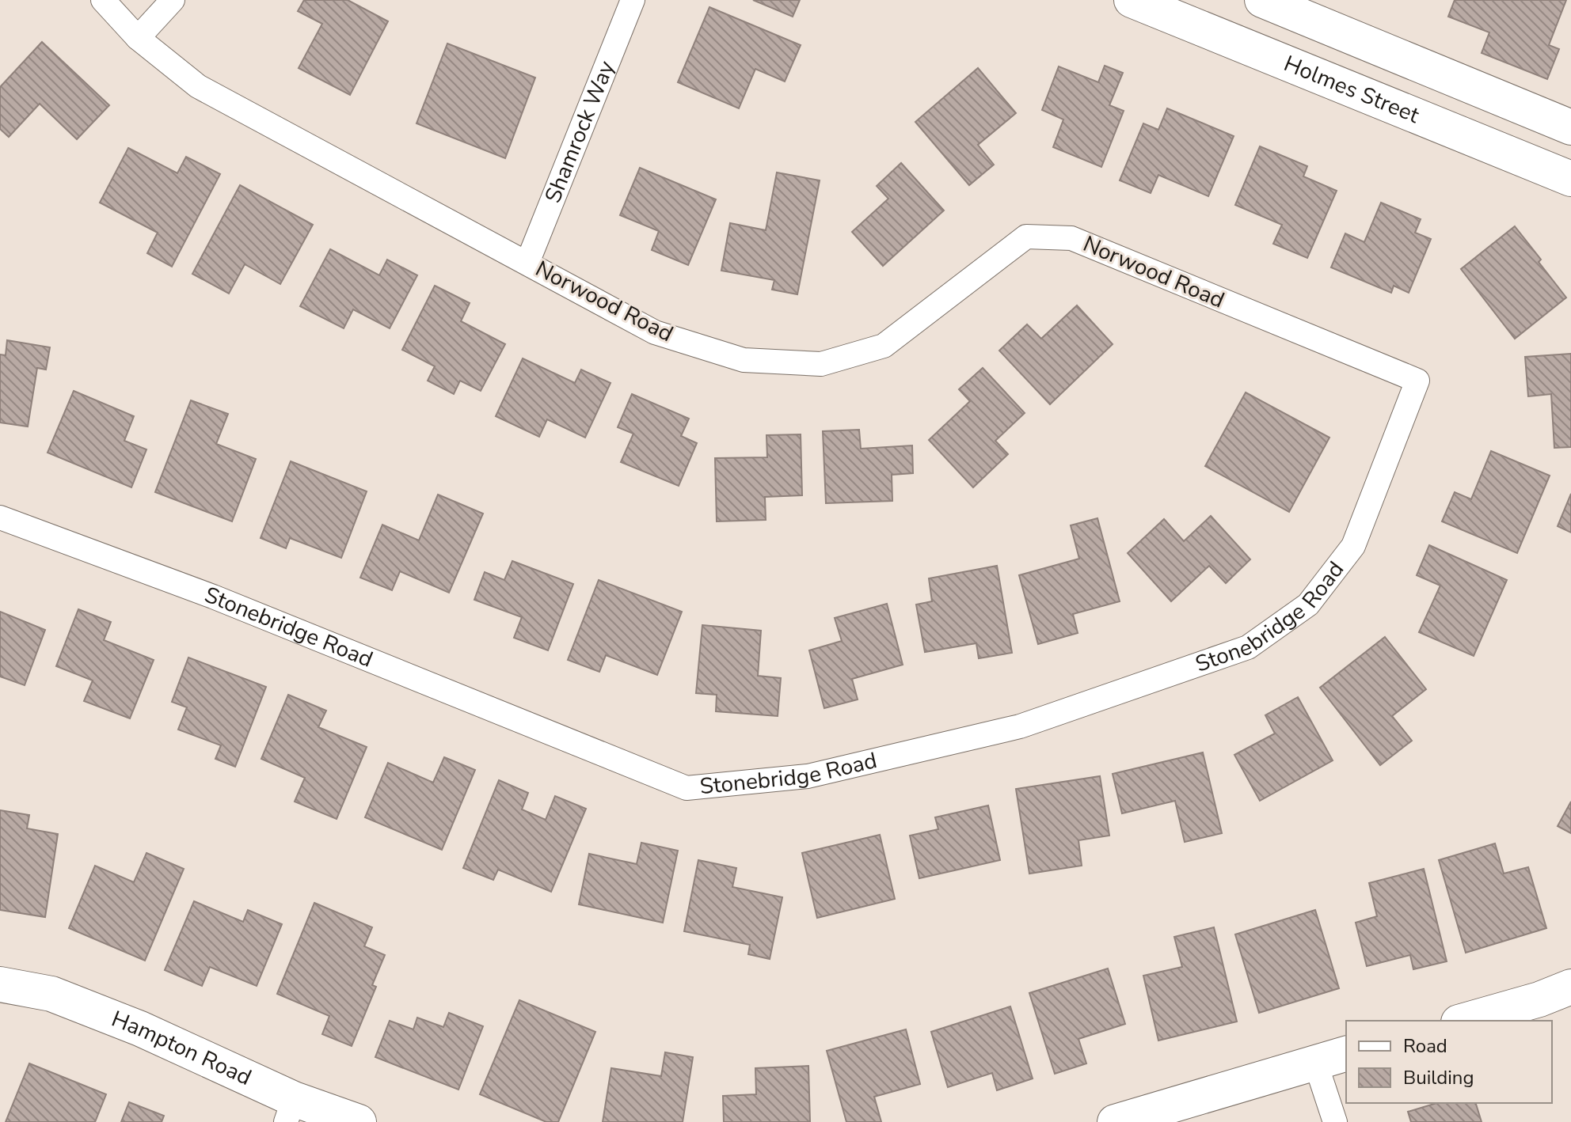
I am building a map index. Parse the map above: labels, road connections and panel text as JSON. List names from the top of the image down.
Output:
{
  "streets": {
    "main road": ["Holmes Street", "Hampton Road"],
    "street": ["Shamrock Way", "Norwood Road", "Stonebridge Road"]
  },
  "crossings": [
    ["Shamrock Way", "Norwood Road"],
    ["Norwood Road", "Stonebridge Road"]
  ],
  "legend": ["Road", "Building"]
}
